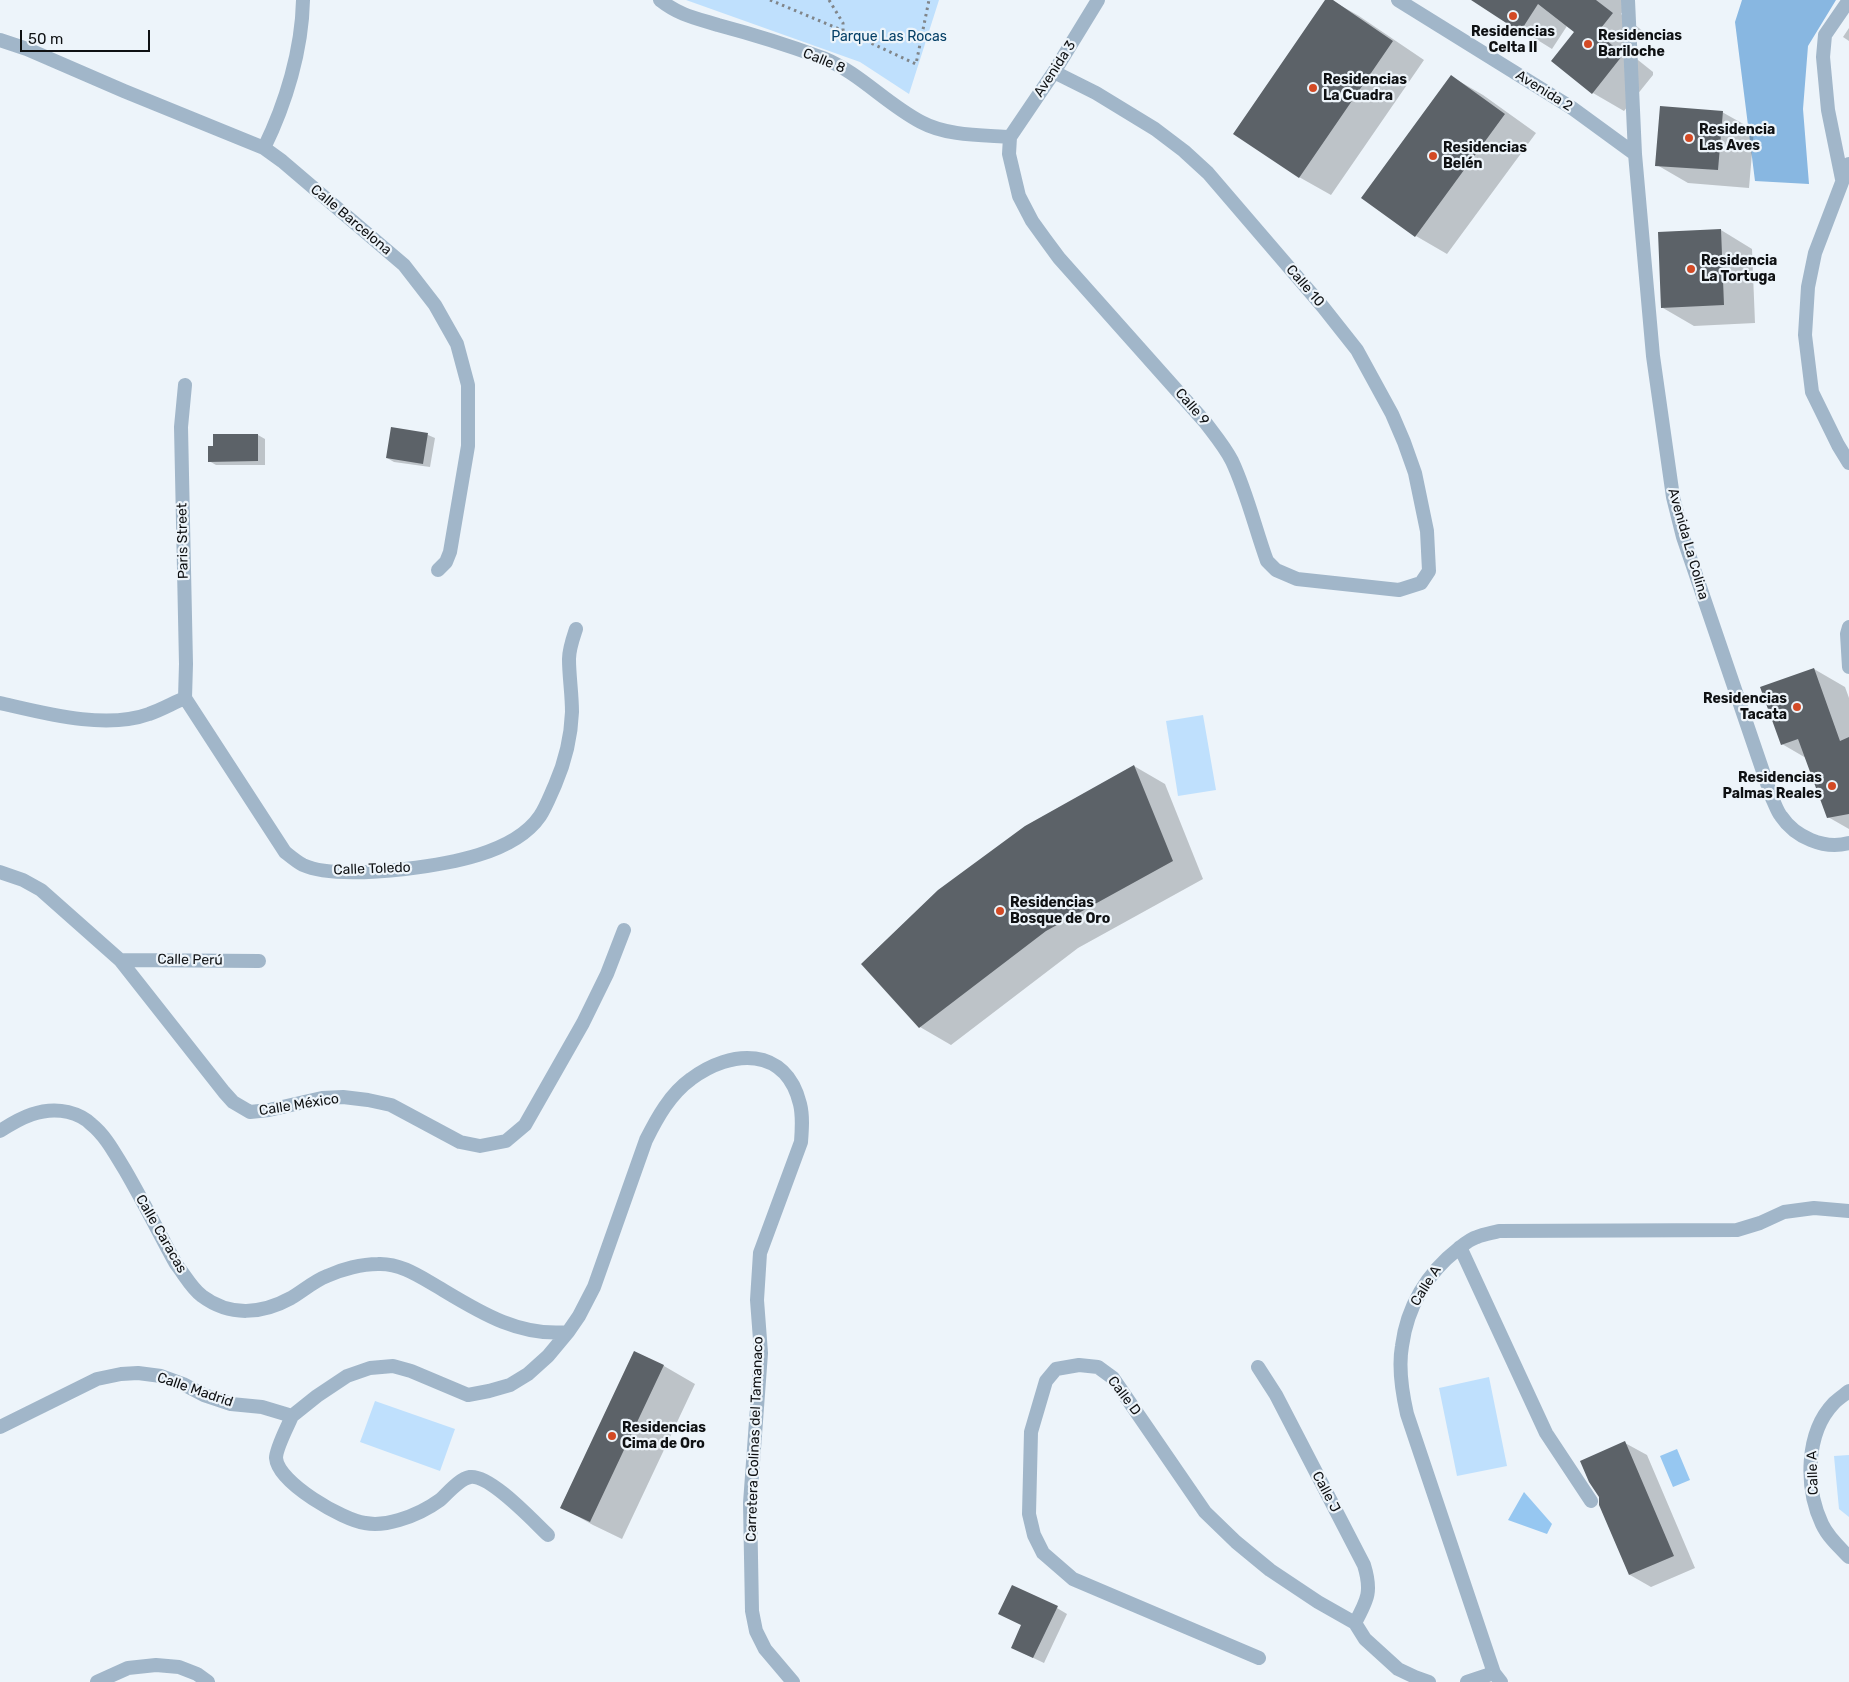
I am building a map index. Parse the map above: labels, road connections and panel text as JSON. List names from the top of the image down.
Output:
{
  "streets": {
    "street": [
      "Calle 8",
      "Avenida 3",
      "Avenida 2",
      "Calle Barcelona",
      "Calle 10",
      "Calle 9",
      "Paris Street",
      "Avenida La Colina",
      "Calle Toledo",
      "Calle Perú",
      "Calle México",
      "Calle Caracas",
      "Calle A",
      "Calle Madrid",
      "Calle D",
      "Carretera Colinas del Tamanaco",
      "Calle J"
    ]
  },
  "crossings": [
    ["Calle 8", "Avenida 3"],
    ["Calle 8", "Calle 9"],
    ["Avenida 3", "Calle 10"],
    ["Avenida 3", "Calle 9"],
    ["Avenida 2", "Avenida La Colina"],
    ["Calle 10", "Calle 9"],
    ["Paris Street", "Calle Toledo"],
    ["Calle Perú", "Calle México"],
    ["Calle Caracas", "Carretera Colinas del Tamanaco"],
    ["Calle D", "Calle J"]
  ],
  "parks": ["Parque Las Rocas"],
  "places": [
    "Residencias Celta II",
    "Residencias Bariloche",
    "Residencias La Cuadra",
    "Residencia Las Aves",
    "Residencias Belén",
    "Residencia La Tortuga",
    "Residencias Tacata",
    "Residencias Palmas Reales",
    "Residencias Bosque de Oro",
    "Residencias Cima de Oro"
  ],
  "scale_bar": "50 m"
}
